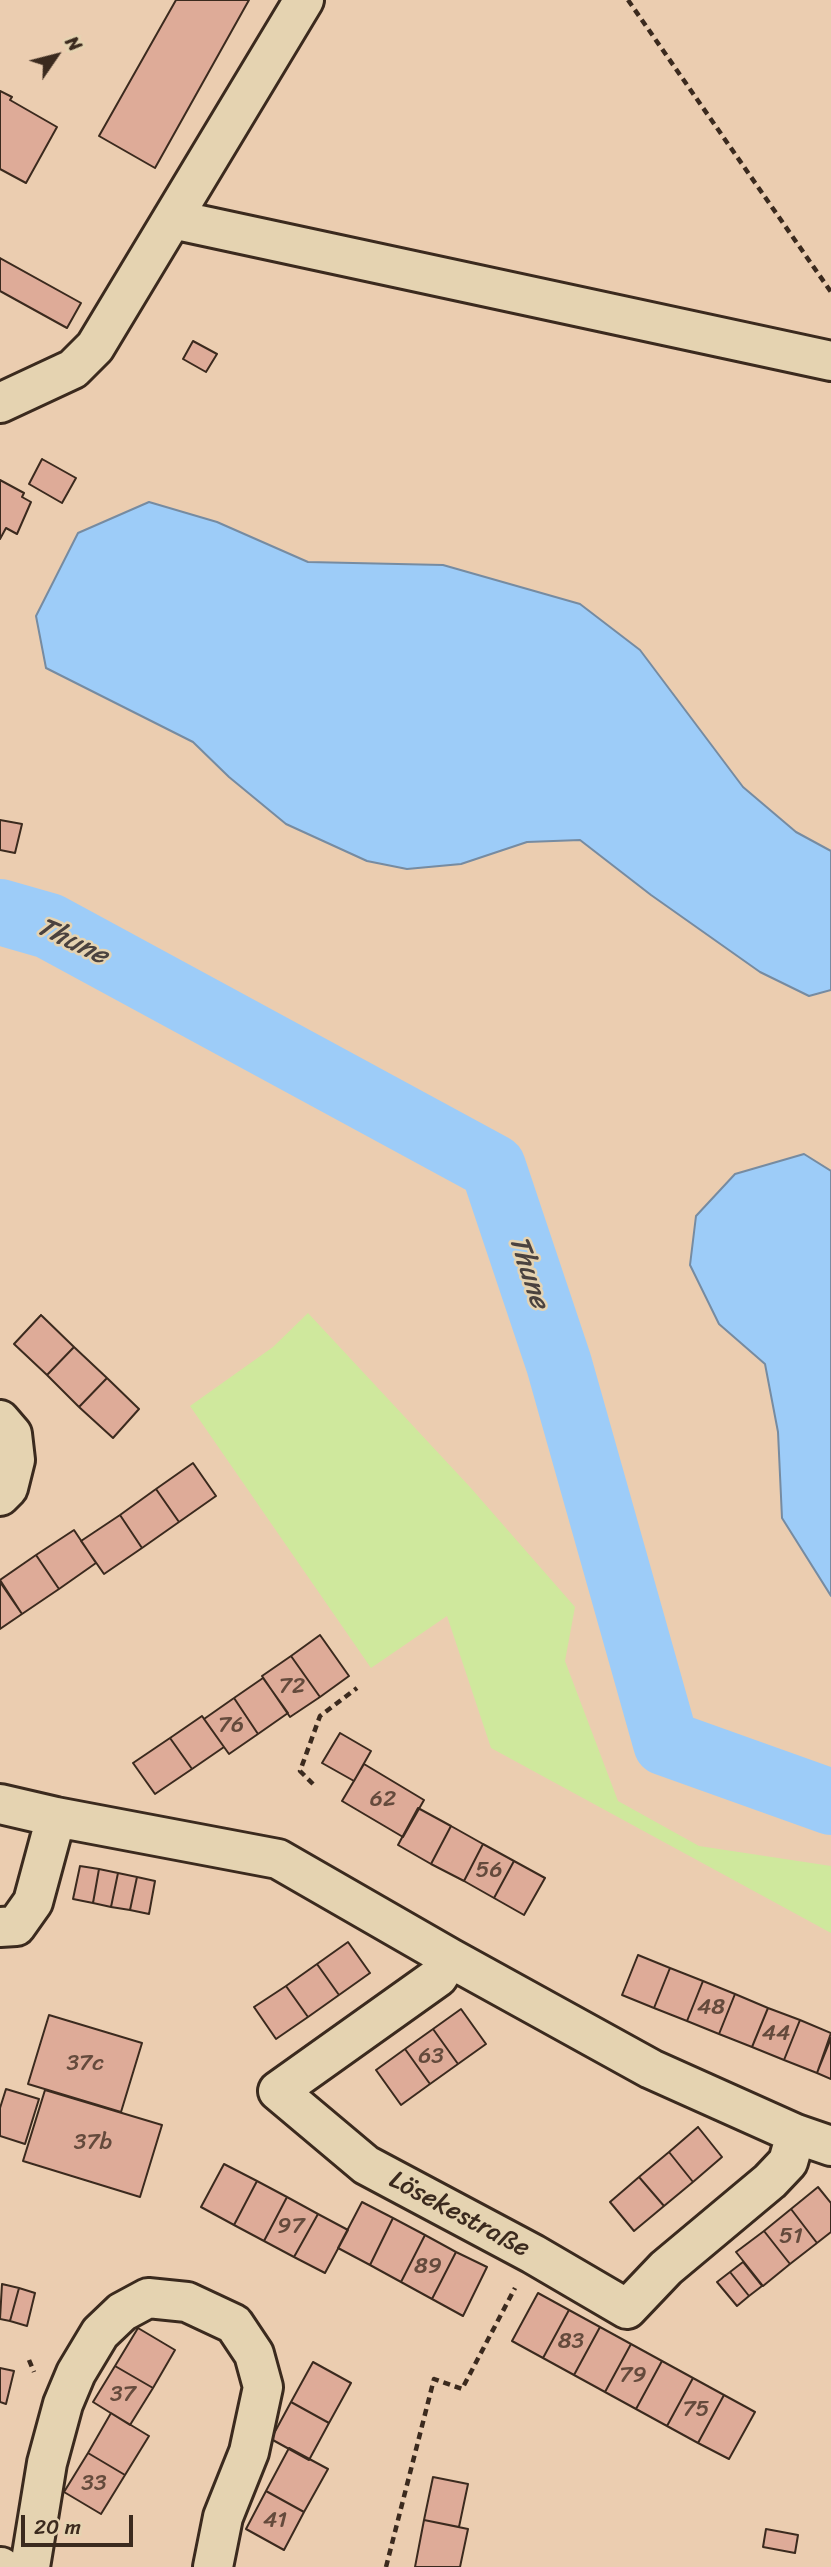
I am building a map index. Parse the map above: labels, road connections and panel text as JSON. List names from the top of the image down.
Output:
{
  "streets": {
    "street": ["Lösekestraße"]
  },
  "water": ["Thune"],
  "house_numbers": [
    "72",
    "76",
    "62",
    "56",
    "48",
    "44",
    "63",
    "37c",
    "37b",
    "97",
    "51",
    "89",
    "83",
    "79",
    "37",
    "75",
    "33",
    "41"
  ],
  "scale_bar": "20 m",
  "north": "top right"
}
